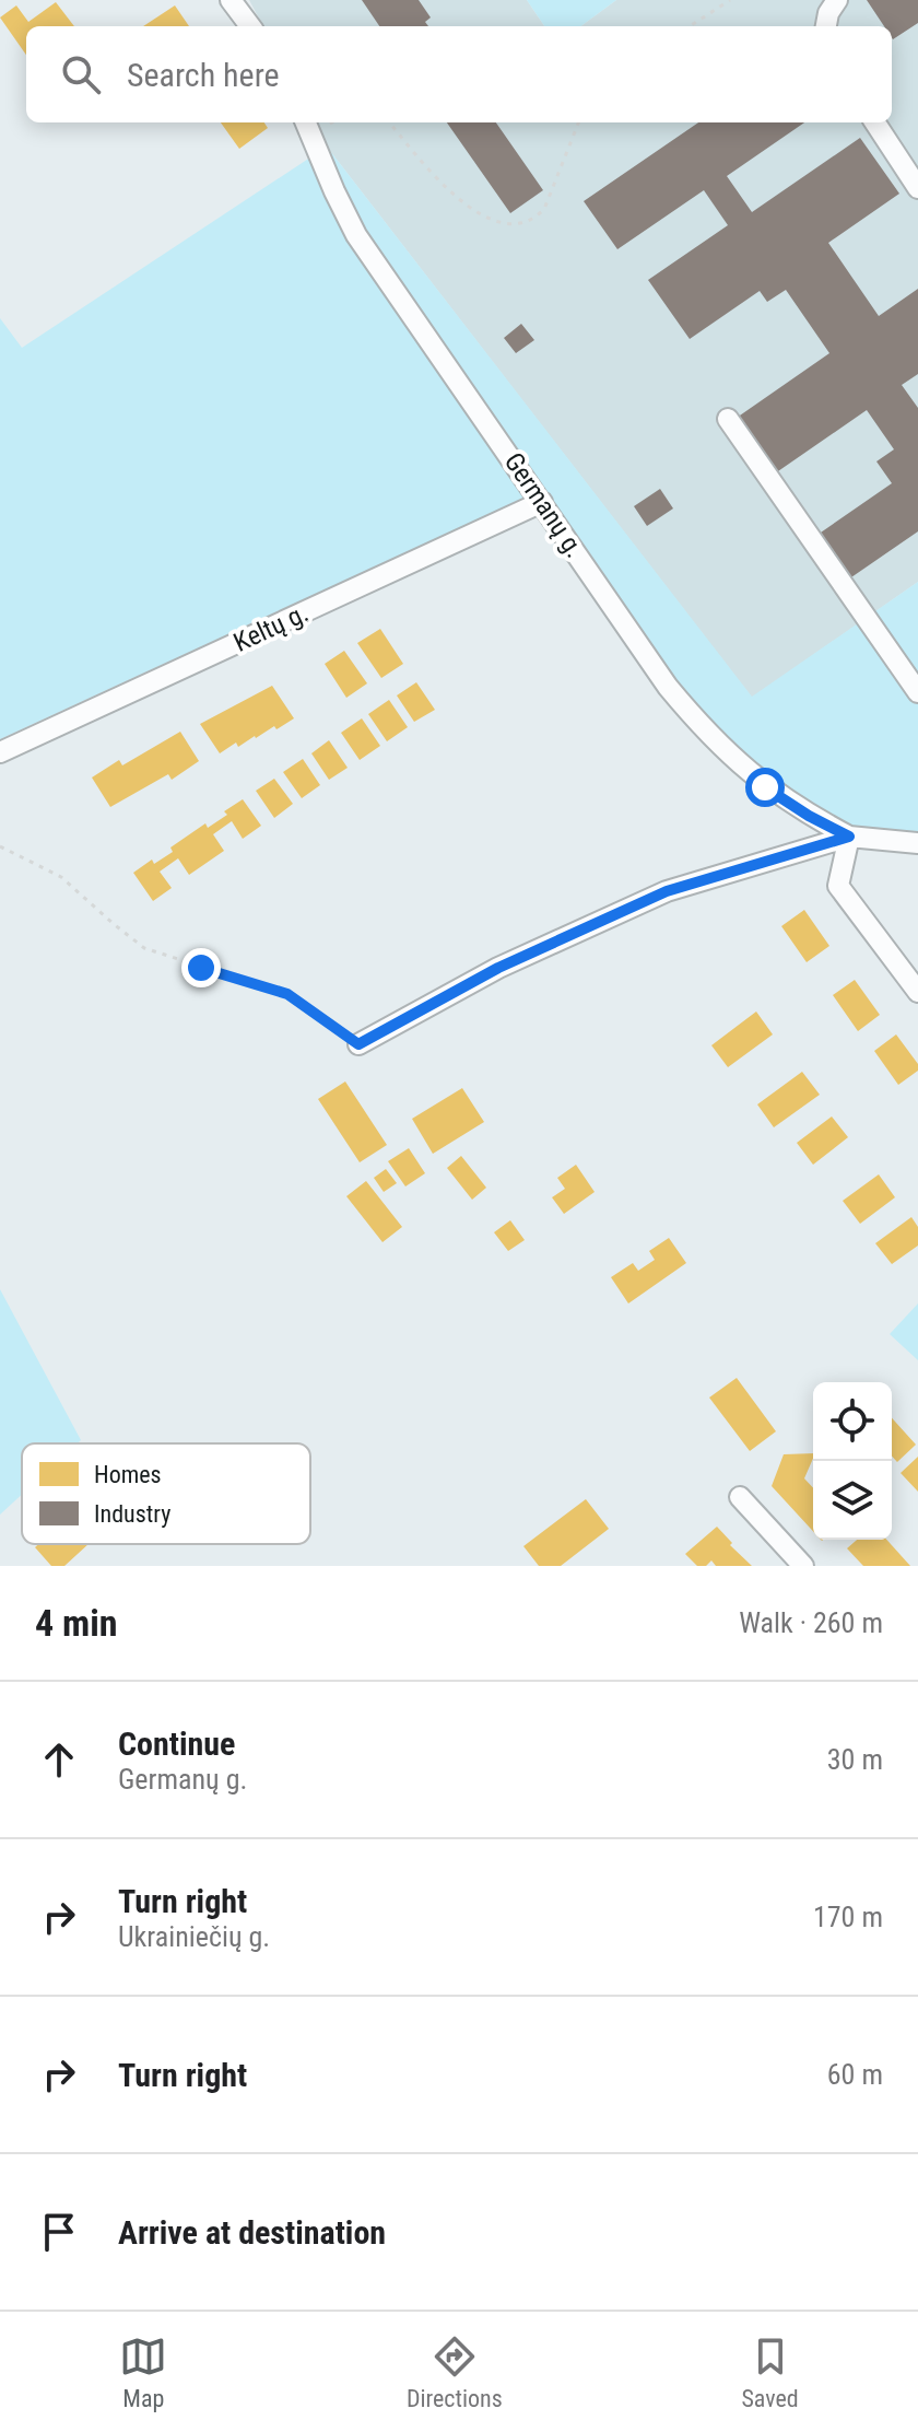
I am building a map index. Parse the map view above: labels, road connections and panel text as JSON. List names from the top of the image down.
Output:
{
  "streets": {
    "street": ["Germanų g.", "Keltų g."]
  },
  "crossings": [
    ["Germanų g.", "Keltų g."]
  ],
  "legend": ["Homes", "Industry"],
  "page": {
    "search": "Search here",
    "heading": ["4 min", "Walk · 260 m"],
    "list": [
      ["Continue", "Germanų g.", "30 m"],
      ["Turn right", "Ukrainiečių g.", "170 m"],
      ["Turn right", "60 m"],
      "Arrive at destination"
    ],
    "nav": ["Map", "Directions", "Saved"]
  }
}
